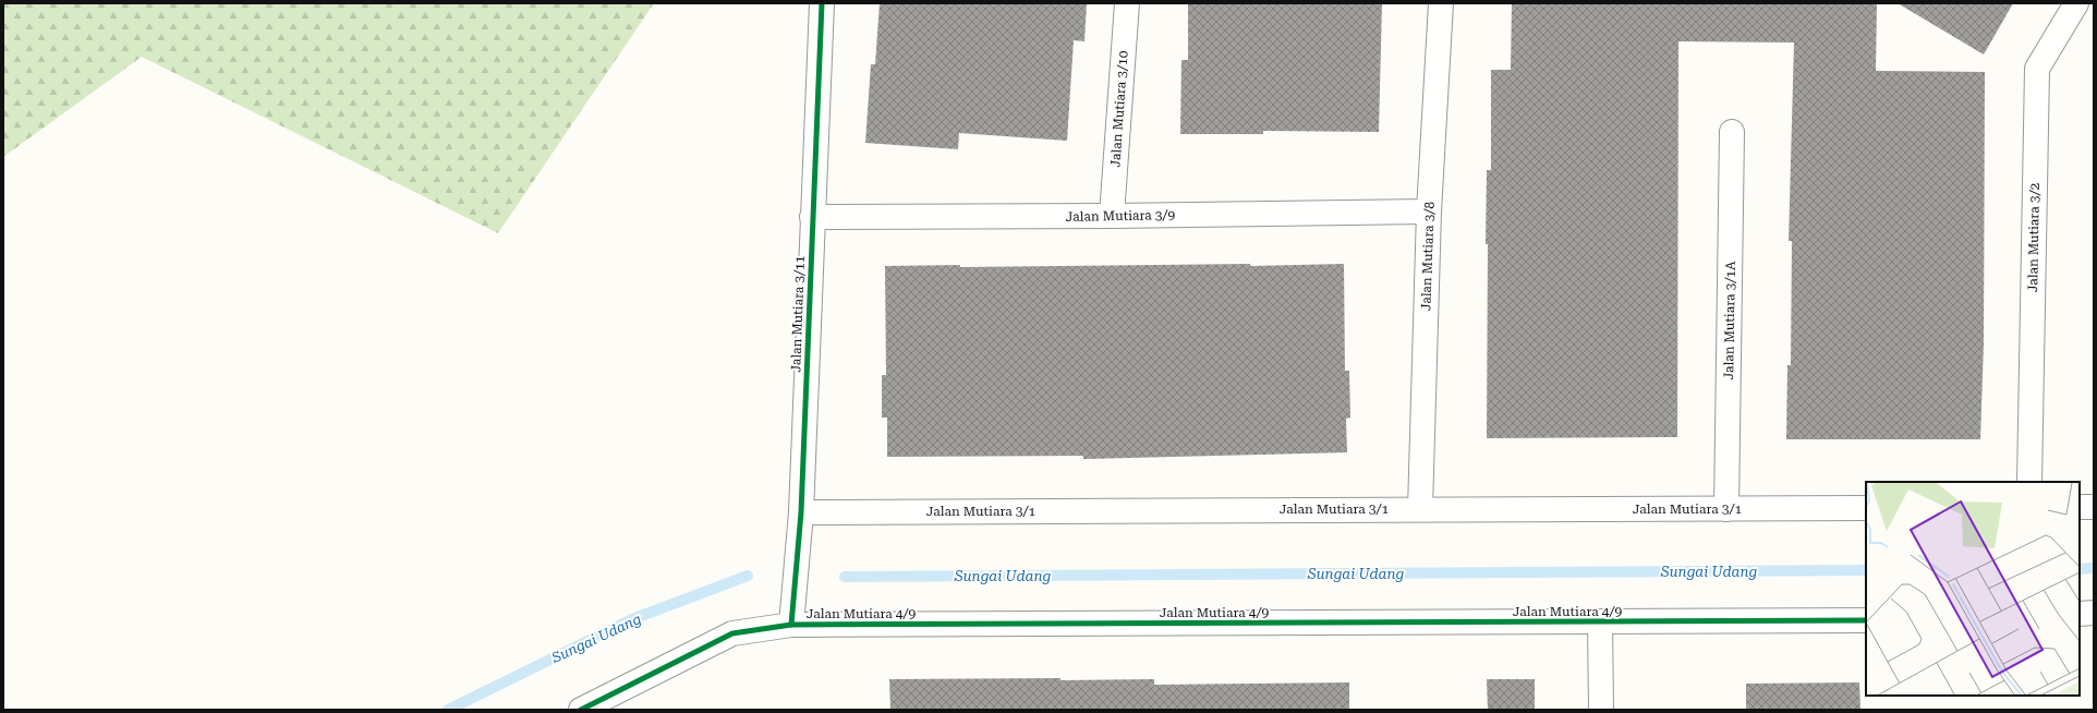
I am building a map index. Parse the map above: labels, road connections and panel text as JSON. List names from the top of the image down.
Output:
{
  "streets": {
    "street": [
      "Jalan Mutiara 3/10",
      "Jalan Mutiara 3/9",
      "Jalan Mutiara 3/2",
      "Jalan Mutiara 3/8",
      "Jalan Mutiara 3/11",
      "Jalan Mutiara 3/1A",
      "Jalan Mutiara 3/1",
      "Jalan Mutiara 4/9"
    ]
  },
  "crossings": [
    ["Jalan Mutiara 3/10", "Jalan Mutiara 3/9"],
    ["Jalan Mutiara 3/9", "Jalan Mutiara 3/8"],
    ["Jalan Mutiara 3/9", "Jalan Mutiara 3/11"],
    ["Jalan Mutiara 3/8", "Jalan Mutiara 3/1"],
    ["Jalan Mutiara 3/11", "Jalan Mutiara 3/1"],
    ["Jalan Mutiara 3/11", "Jalan Mutiara 4/9"],
    ["Jalan Mutiara 3/1A", "Jalan Mutiara 3/1"]
  ],
  "water": ["Sungai Udang"]
}
